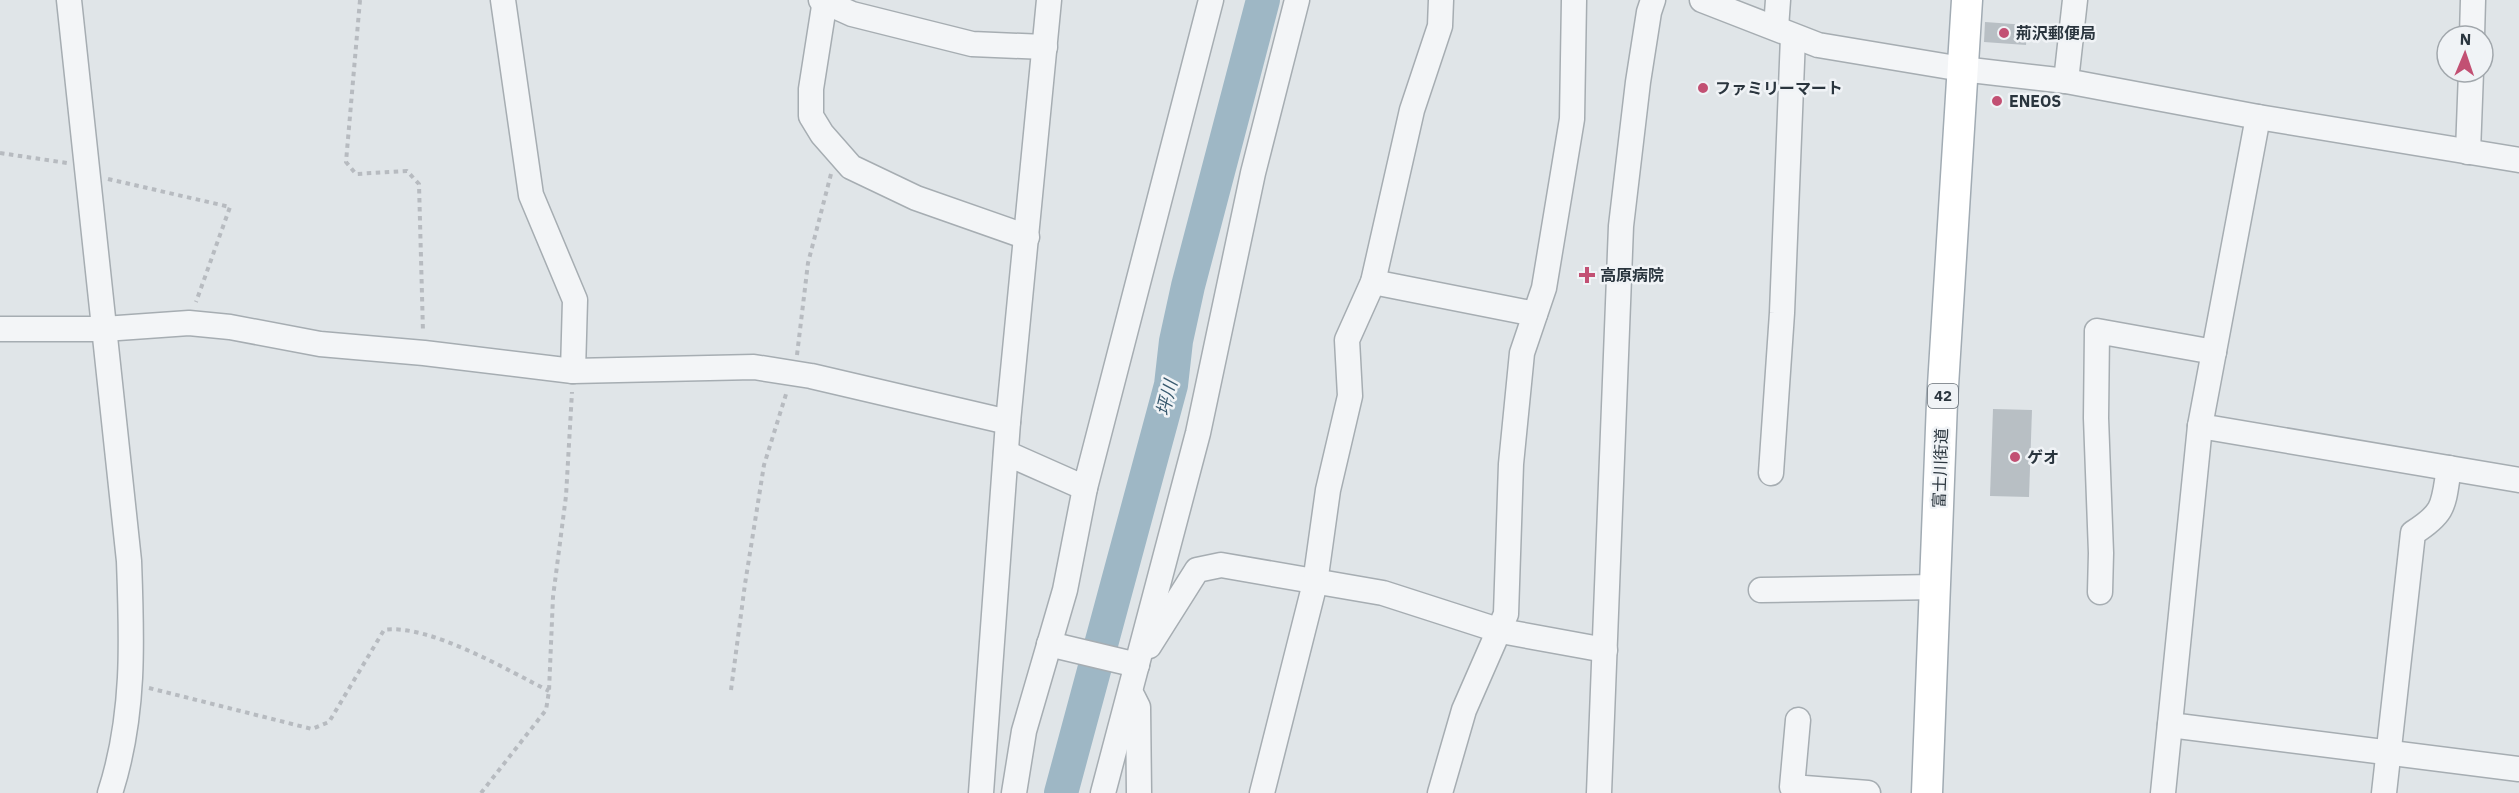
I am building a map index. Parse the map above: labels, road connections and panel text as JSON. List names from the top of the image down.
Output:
{
  "streets": {
    "main road": ["42", "富士川街道"]
  },
  "water": ["坪川"],
  "places": {
    "other": [
      "荊沢郵便局",
      "ファミリーマート",
      "ENEOS",
      "ゲオ"
    ],
    "health": ["高原病院"]
  },
  "north": "top"
}
